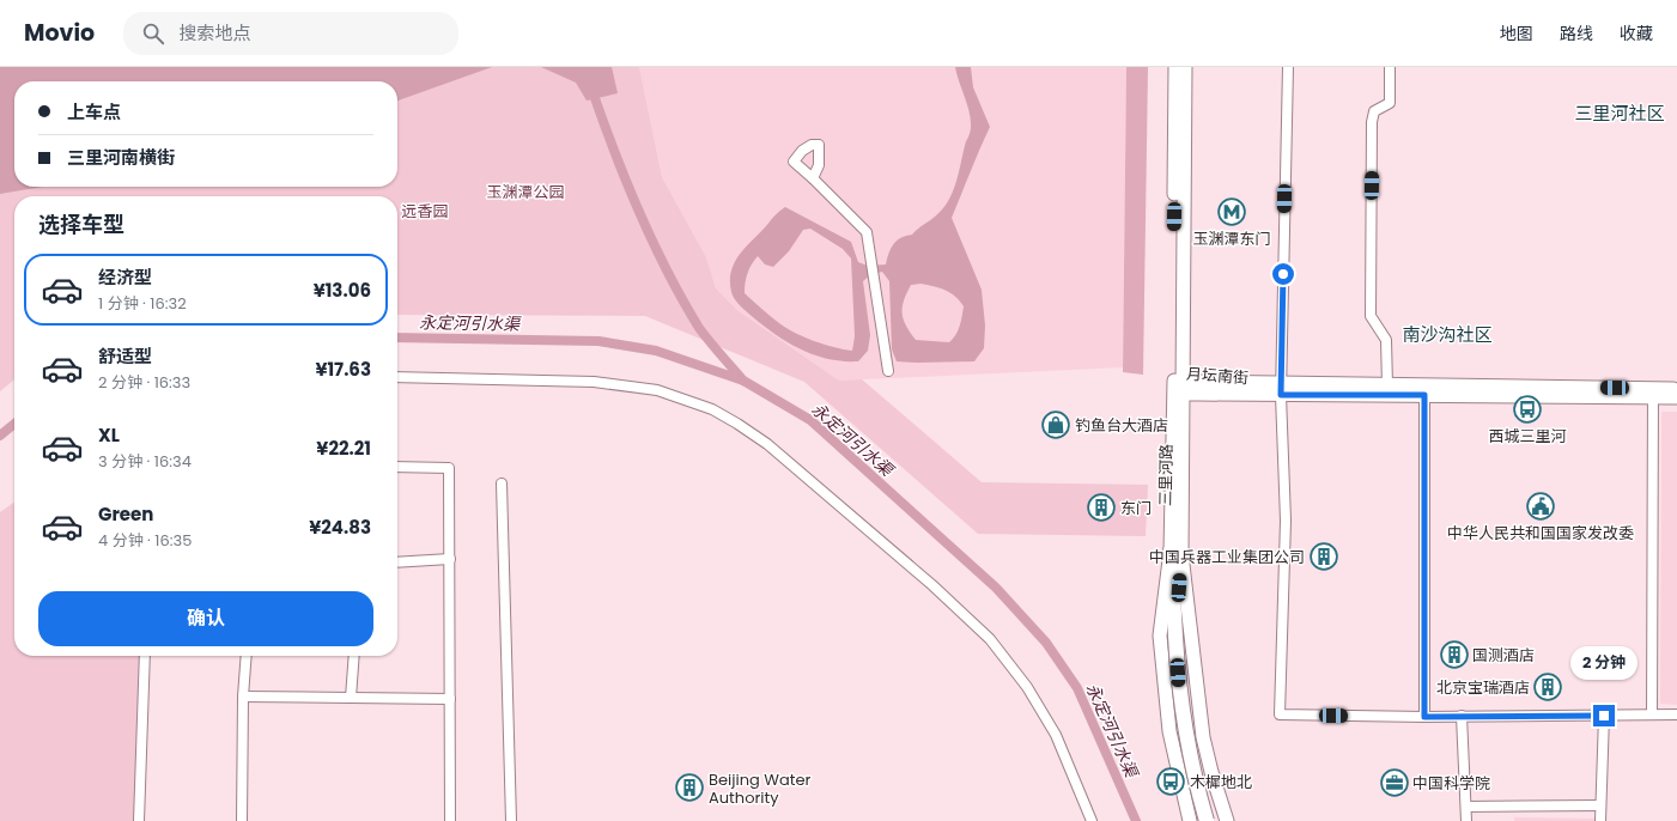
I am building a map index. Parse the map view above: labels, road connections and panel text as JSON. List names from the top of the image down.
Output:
{
  "streets": {
    "main road": ["月坛南街", "三里河路"]
  },
  "crossings": [
    ["月坛南街", "三里河路"]
  ],
  "districts": ["三里河社区", "南沙沟社区"],
  "water": ["永定河引水渠"],
  "parks": ["玉渊潭公园", "远香园"],
  "places": {
    "metro station": ["玉渊潭东门"],
    "bus stop": ["西城三里河", "木樨地北"],
    "shop": ["钓鱼台大酒店"],
    "public building": ["中华人民共和国国家发改委"],
    "building": [
      "东门",
      "中国兵器工业集团公司",
      "国测酒店",
      "北京宝瑞酒店",
      "Beijing Water Authority"
    ],
    "office": ["中国科学院"]
  },
  "page": {
    "header": "Movio",
    "search": "搜索地点",
    "nav": ["地图", "路线", "收藏"],
    "banner": ["上车点", "三里河南横街"],
    "heading": "选择车型",
    "list": [
      {
        "name": "经济型",
        "note": "1 分钟 · 16:32",
        "value": "¥13.06"
      },
      {
        "name": "舒适型",
        "note": "2 分钟 · 16:33",
        "value": "¥17.63"
      },
      {
        "name": "XL",
        "note": "3 分钟 · 16:34",
        "value": "¥22.21"
      },
      {
        "name": "Green",
        "note": "4 分钟 · 16:35",
        "value": "¥24.83"
      }
    ],
    "buttons": "确认",
    "bubble": "2 分钟"
  }
}
